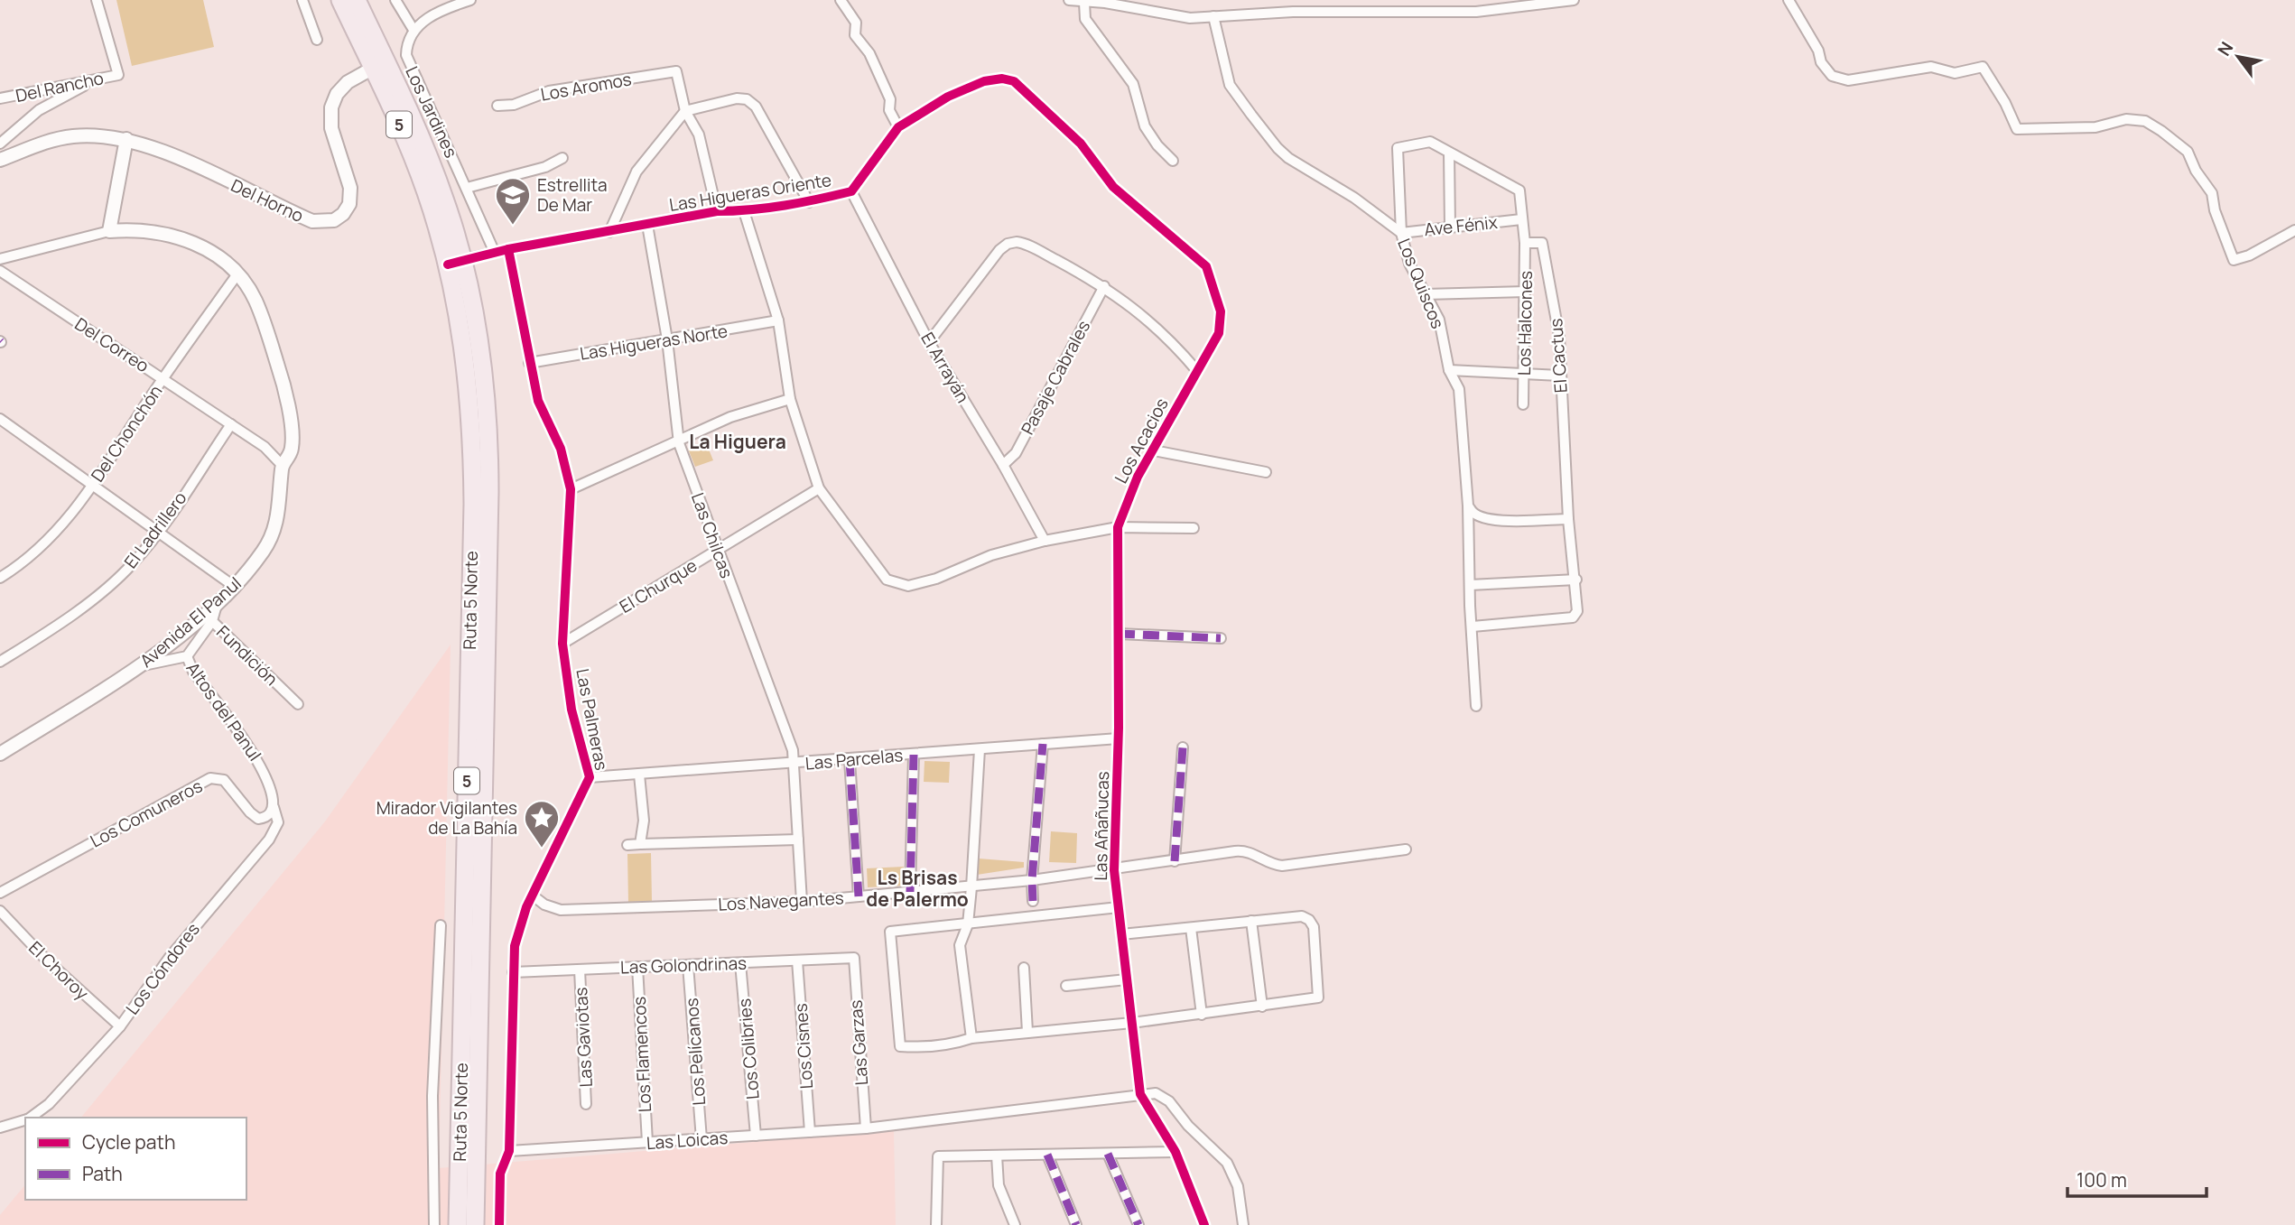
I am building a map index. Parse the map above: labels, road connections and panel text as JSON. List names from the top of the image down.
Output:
{
  "streets": {
    "highway": ["5", "Ruta 5 Norte"],
    "street": [
      "Del Rancho",
      "Los Aromos",
      "Los Jardines",
      "Las Higueras Oriente",
      "Del Horno",
      "Ave Fénix",
      "Los Quiscos",
      "Los Halcones",
      "Las Higueras Norte",
      "Del Correo",
      "El Cactus",
      "El Arrayán",
      "Pasaje Cabrales",
      "Del Chonchón",
      "Los Acacios",
      "El Ladrillero",
      "Las Chilcas",
      "El Churque",
      "Avenida El Panul",
      "Fundición",
      "Altos del Panul",
      "Las Palmeras",
      "Las Parcelas",
      "Los Comuneros",
      "Las Añañucas",
      "Los Navegantes",
      "Las Golondrinas",
      "Los Cóndores",
      "El Choroy",
      "Las Gaviotas",
      "Las Garzas",
      "Los Cisnes",
      "Los Colibries",
      "Los Pelícanos",
      "Los Flamencos",
      "Las Loicas"
    ]
  },
  "crossings": [
    ["Los Jardines", "Las Higueras Oriente"],
    ["Las Higueras Oriente", "El Arrayán"],
    ["Las Higueras Oriente", "Los Acacios"],
    ["Las Higueras Oriente", "Las Chilcas"],
    ["Las Higueras Oriente", "Ruta 5 Norte"],
    ["Las Higueras Oriente", "Las Palmeras"],
    ["Del Horno", "Ruta 5 Norte"],
    ["Ave Fénix", "Los Quiscos"],
    ["Los Quiscos", "El Cactus"],
    ["Los Halcones", "El Cactus"],
    ["Las Higueras Norte", "Las Chilcas"],
    ["Las Higueras Norte", "Las Palmeras"],
    ["Del Correo", "Del Chonchón"],
    ["Del Correo", "El Ladrillero"],
    ["Del Correo", "Avenida El Panul"],
    ["El Arrayán", "Pasaje Cabrales"],
    ["Del Chonchón", "Avenida El Panul"],
    ["Los Acacios", "Las Añañucas"],
    ["Las Chilcas", "El Churque"],
    ["Las Chilcas", "Las Parcelas"],
    ["Las Chilcas", "Los Navegantes"],
    ["El Churque", "Las Palmeras"],
    ["Avenida El Panul", "Fundición"],
    ["Avenida El Panul", "Altos del Panul"],
    ["Fundición", "Altos del Panul"],
    ["Altos del Panul", "Los Comuneros"],
    ["Altos del Panul", "Los Cóndores"],
    ["Las Palmeras", "Las Parcelas"],
    ["Las Palmeras", "Los Navegantes"],
    ["Las Palmeras", "Las Golondrinas"],
    ["Las Palmeras", "Las Loicas"],
    ["Las Parcelas", "Las Añañucas"],
    ["Los Comuneros", "Los Cóndores"],
    ["Las Añañucas", "Los Navegantes"],
    ["Las Añañucas", "Las Loicas"],
    ["Las Golondrinas", "Las Gaviotas"],
    ["Las Golondrinas", "Las Garzas"],
    ["Las Golondrinas", "Los Cisnes"],
    ["Las Golondrinas", "Los Colibries"],
    ["Las Golondrinas", "Los Pelícanos"],
    ["Las Golondrinas", "Los Flamencos"],
    ["Los Cóndores", "El Choroy"],
    ["Las Garzas", "Las Loicas"],
    ["Los Cisnes", "Las Loicas"],
    ["Los Colibries", "Las Loicas"],
    ["Los Pelícanos", "Las Loicas"],
    ["Los Flamencos", "Las Loicas"]
  ],
  "districts": ["La Higuera", "Ls Brisas de Palermo"],
  "places": {
    "school or university": ["Estrellita De Mar"],
    "place": ["Mirador Vigilantes de La Bahía"]
  },
  "legend": ["Cycle path", "Path"],
  "scale_bar": "100 m",
  "north": "top left"
}
